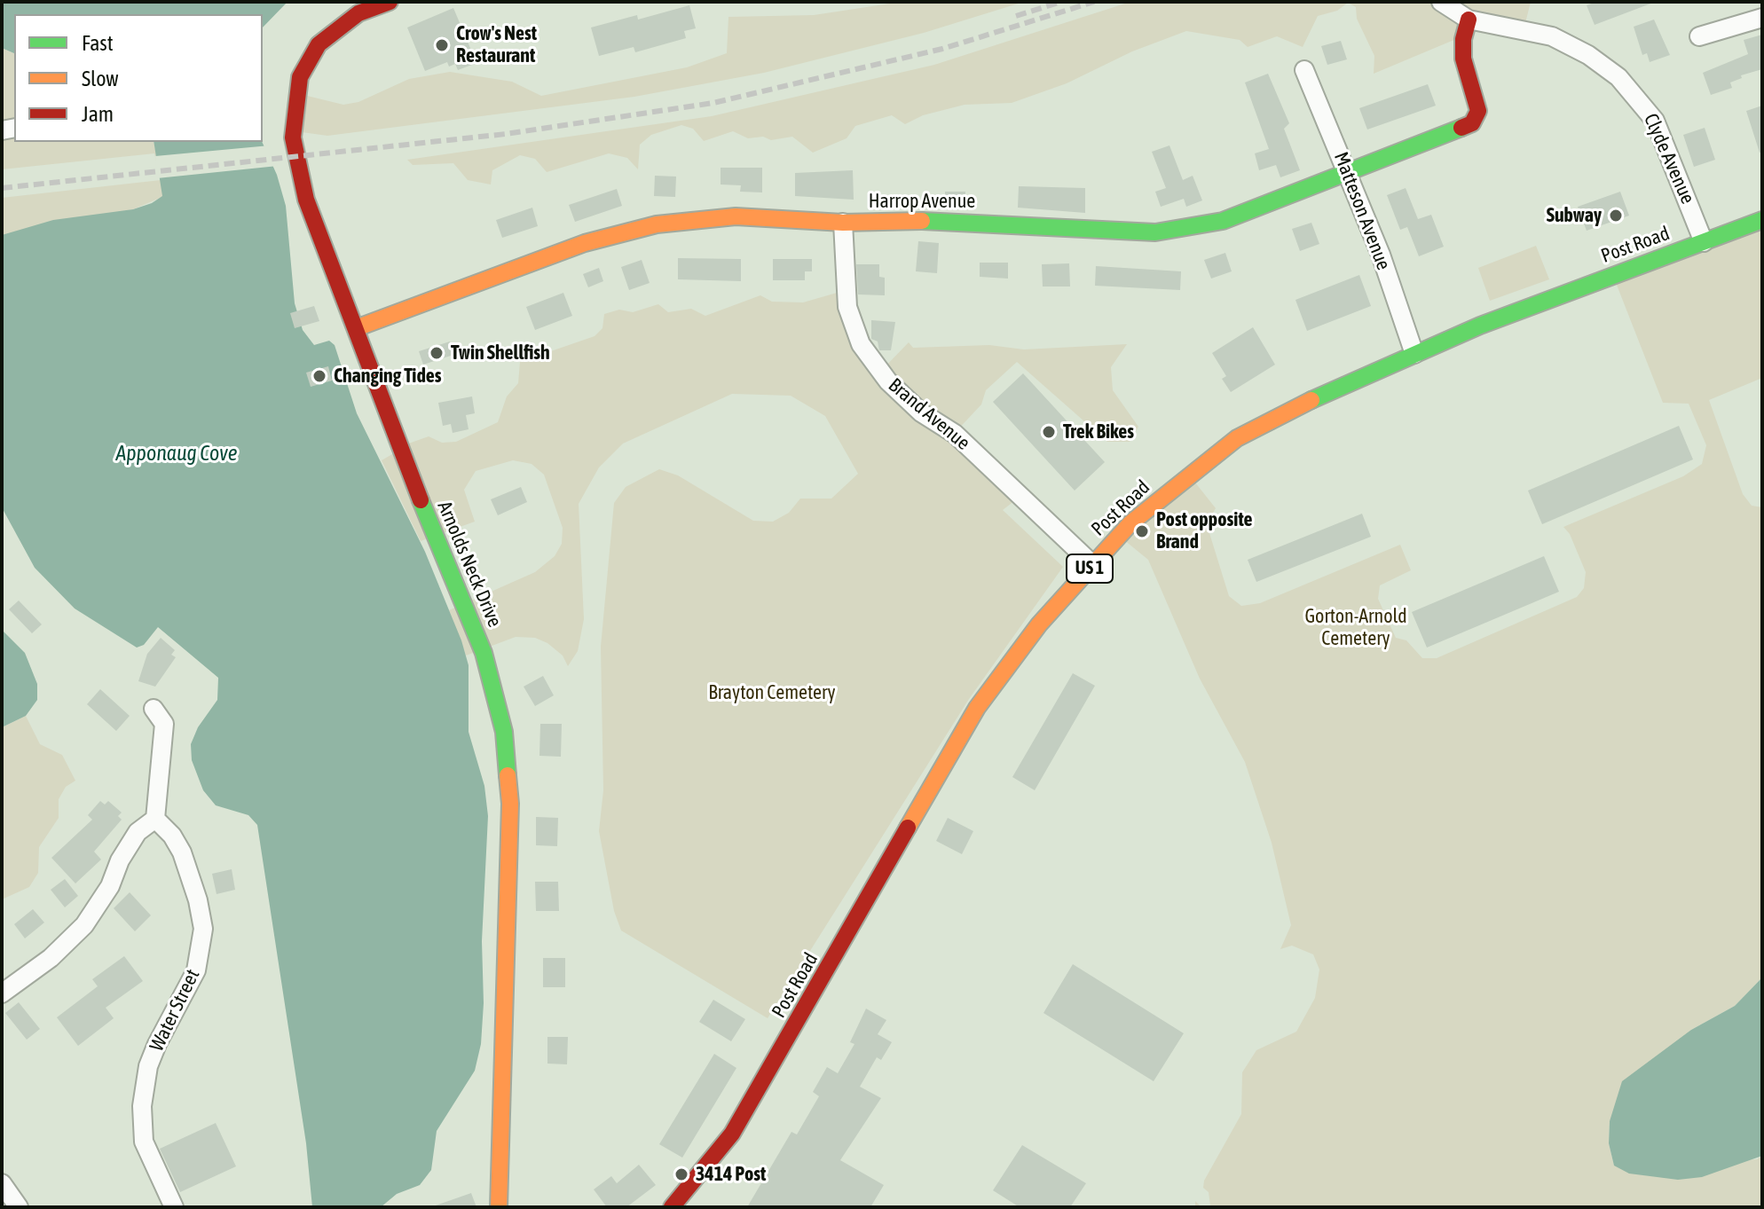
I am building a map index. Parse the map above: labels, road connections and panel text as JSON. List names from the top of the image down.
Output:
{
  "streets": {
    "street": [
      "Clyde Avenue",
      "Harrop Avenue",
      "Matteson Avenue",
      "Post Road",
      "Brand Avenue",
      "Arnolds Neck Drive",
      "US 1",
      "Water Street"
    ]
  },
  "crossings": [
    ["Clyde Avenue", "Harrop Avenue"],
    ["Clyde Avenue", "Post Road"],
    ["Harrop Avenue", "Matteson Avenue"],
    ["Harrop Avenue", "Brand Avenue"],
    ["Harrop Avenue", "Arnolds Neck Drive"],
    ["Matteson Avenue", "Post Road"],
    ["Post Road", "Brand Avenue"]
  ],
  "water": ["Apponaug Cove"],
  "parks": ["Gorton-Arnold Cemetery", "Brayton Cemetery"],
  "places": [
    "Crow's Nest Restaurant",
    "Subway",
    "Twin Shellfish",
    "Changing Tides",
    "Trek Bikes",
    "Post opposite Brand",
    "3414 Post"
  ],
  "legend": ["Fast", "Slow", "Jam"]
}
